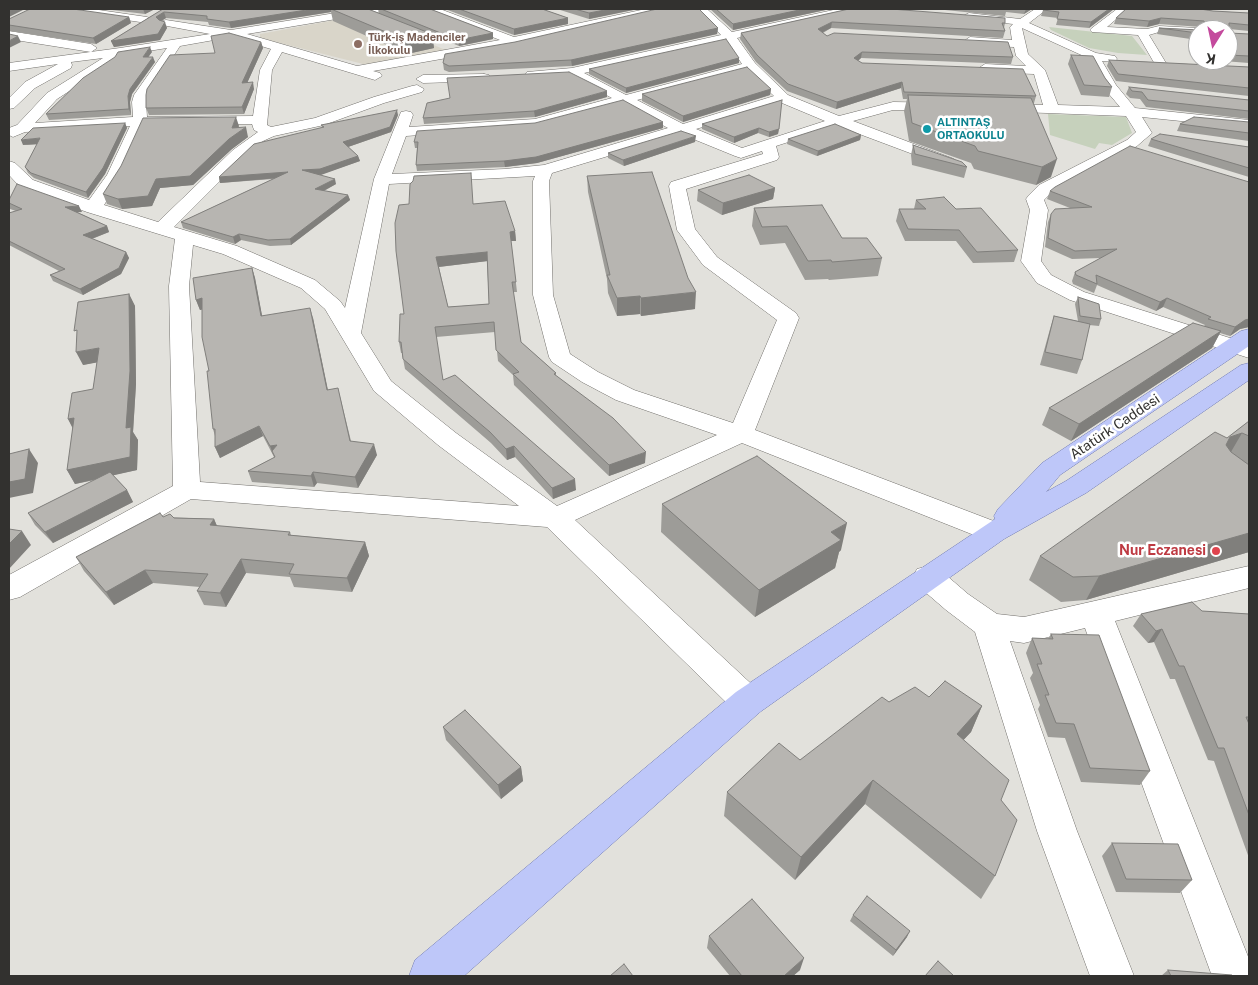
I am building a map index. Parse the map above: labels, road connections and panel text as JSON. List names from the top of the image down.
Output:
{
  "streets": {
    "main road": ["Atatürk Caddesi"]
  },
  "places": ["Türk-iş Madenciler İlkokulu", "ALTINTAŞ ORTAOKULU", "Nur Eczanesi"],
  "north": "bottom"
}
